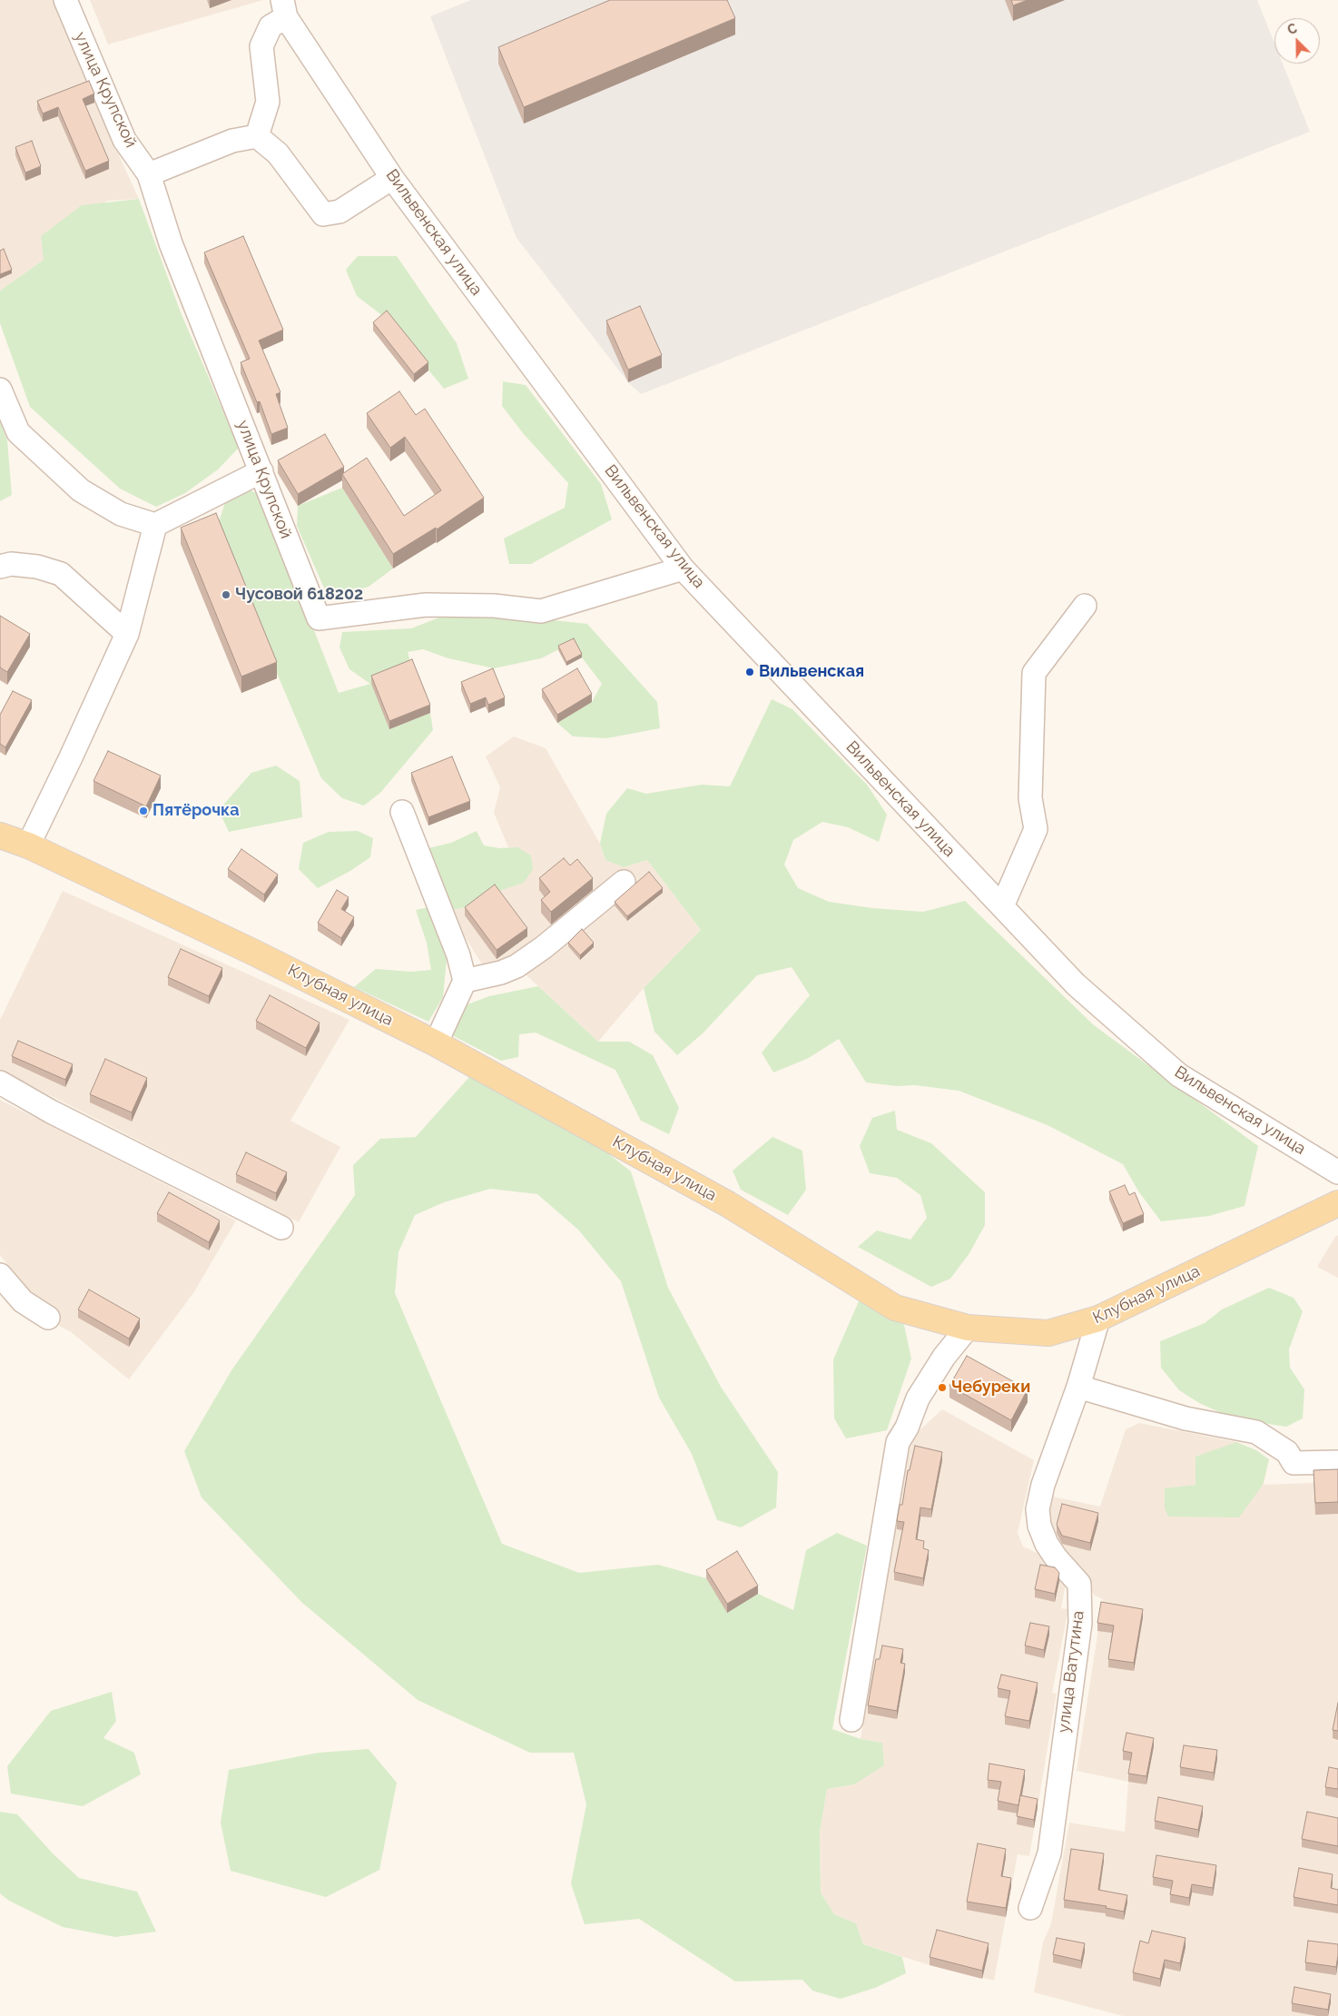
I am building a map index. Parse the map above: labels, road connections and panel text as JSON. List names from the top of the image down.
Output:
{
  "streets": {
    "main road": ["Клубная улица"],
    "street": ["улица Крупской", "Вильвенская улица", "улица Ватутина"]
  },
  "crossings": [
    ["улица Крупской", "Вильвенская улица"],
    ["Клубная улица", "улица Ватутина"]
  ],
  "places": [
    "Чусовой 618202",
    "Вильвенская",
    "Пятёрочка",
    "Чебуреки"
  ],
  "north": "top left"
}
